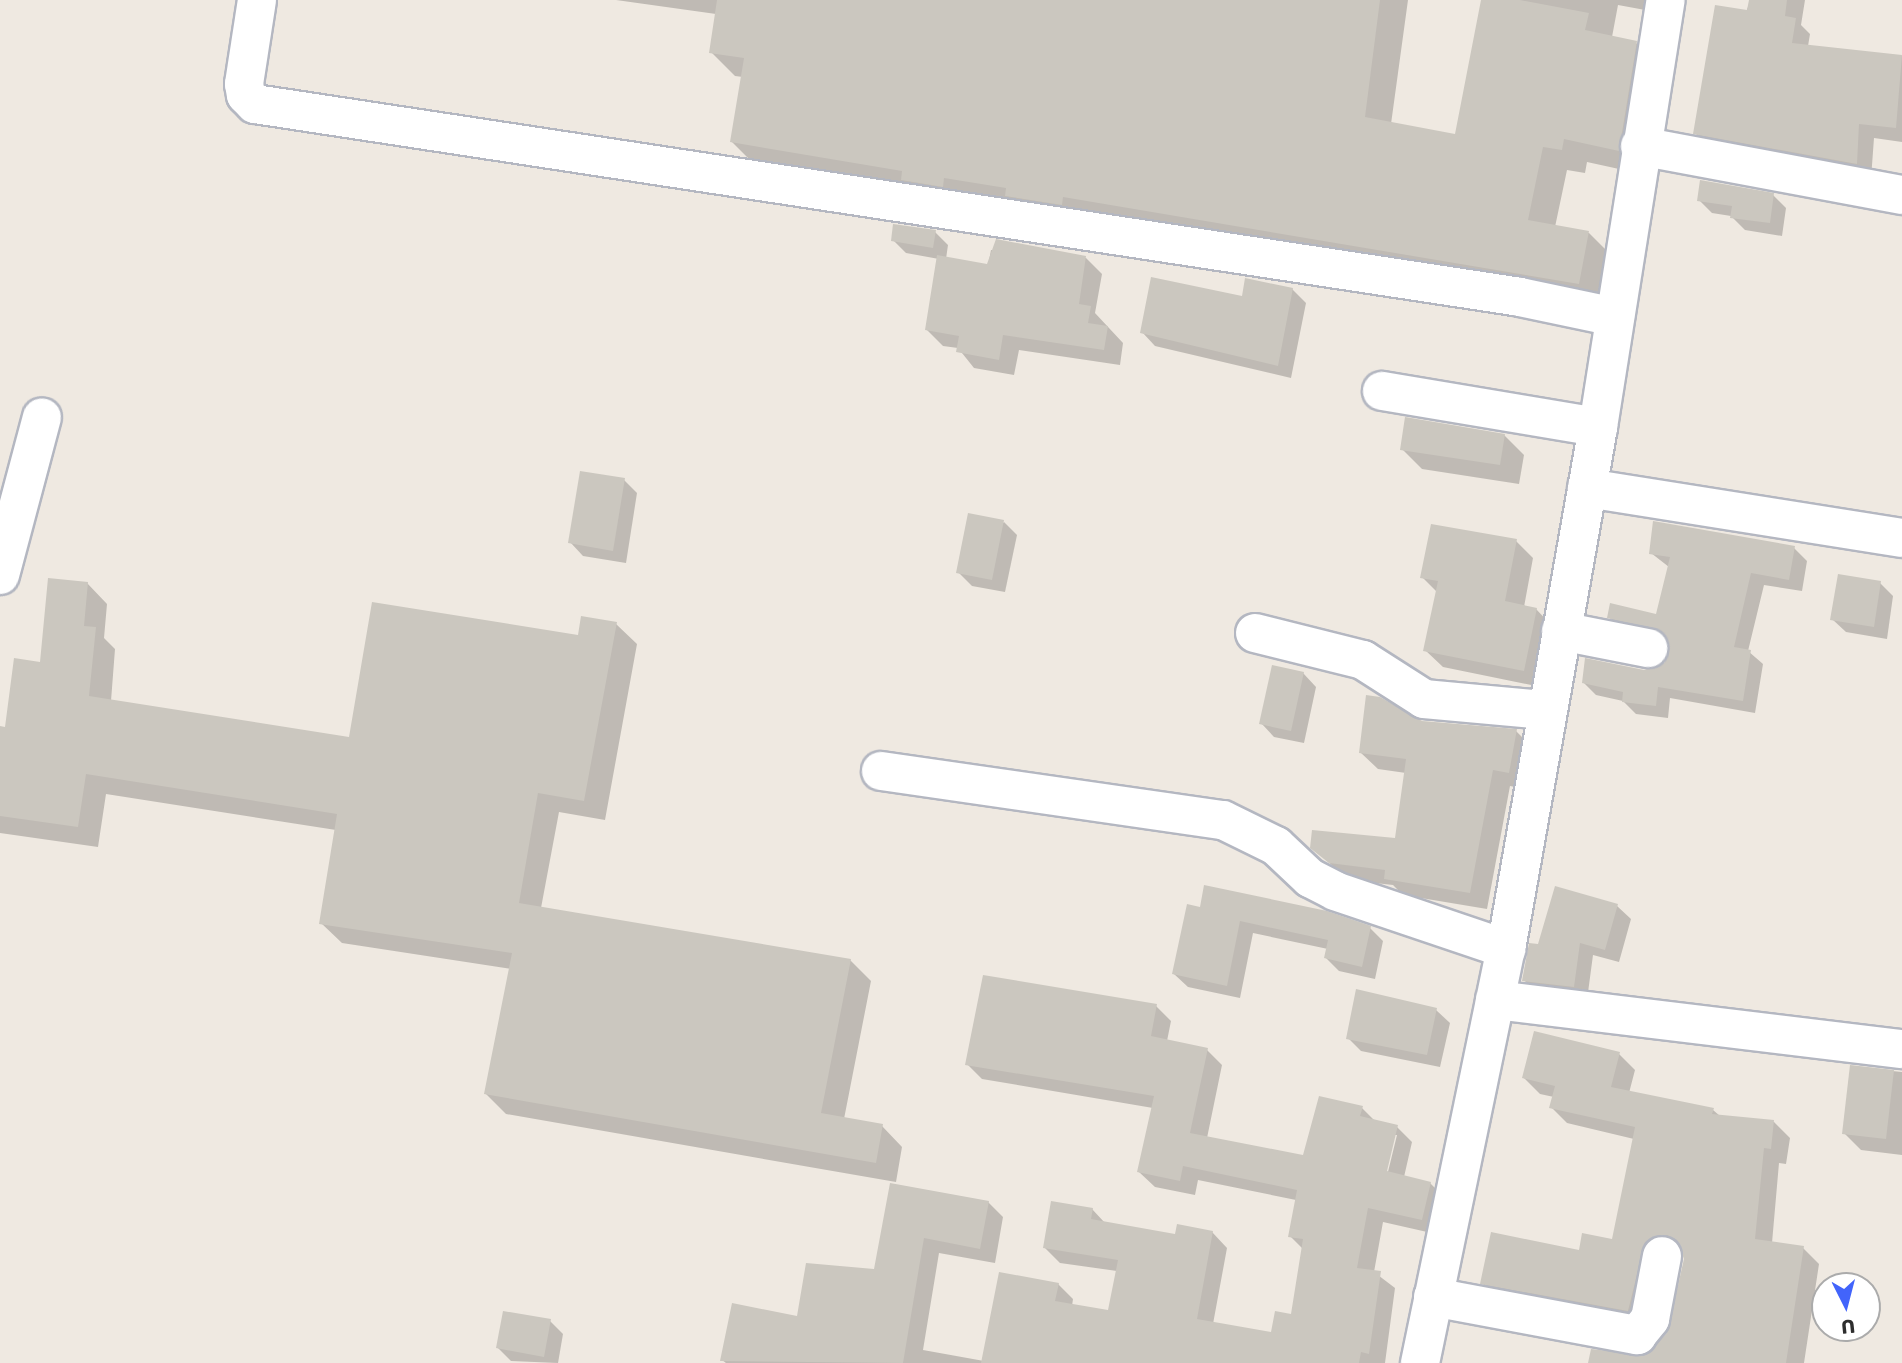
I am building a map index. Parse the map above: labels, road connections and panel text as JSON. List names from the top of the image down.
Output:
{
  "north": "bottom"
}
